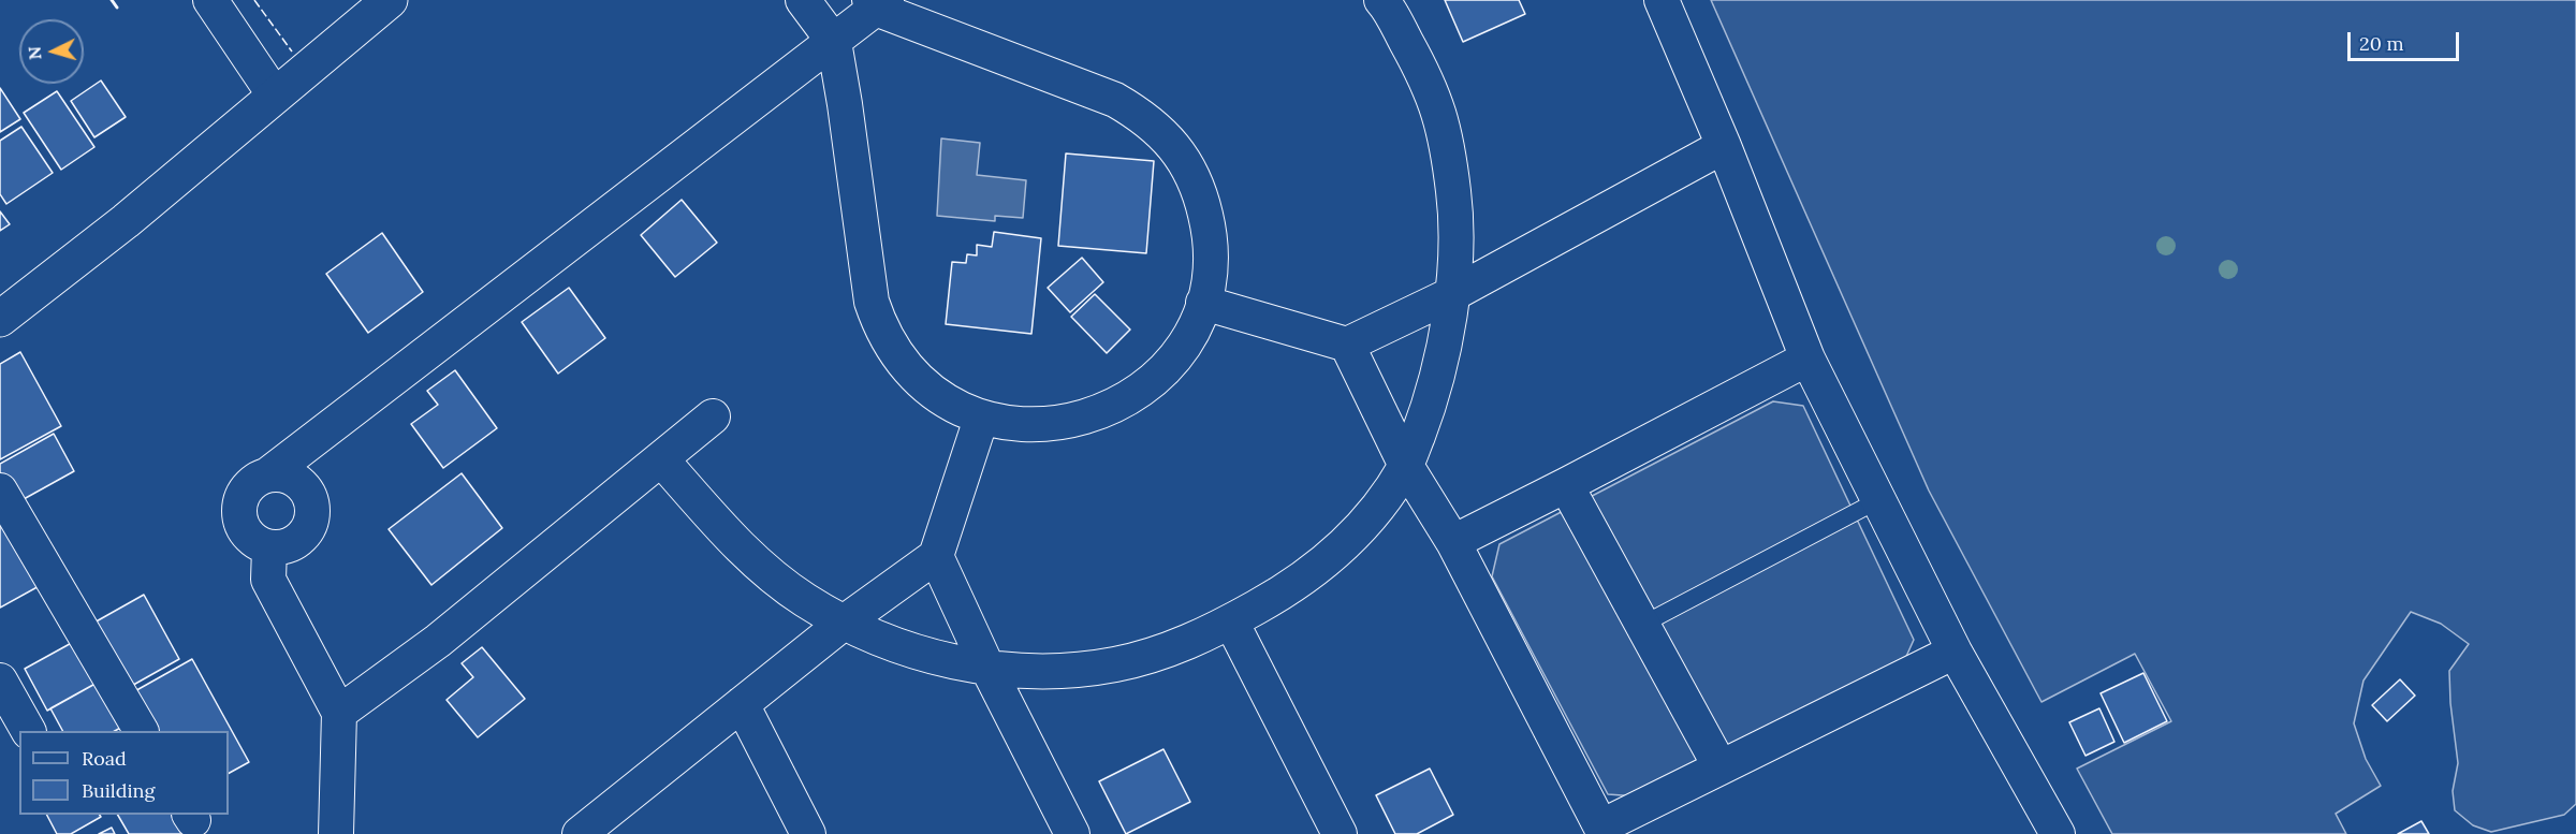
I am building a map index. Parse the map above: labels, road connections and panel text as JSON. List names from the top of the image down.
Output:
{
  "legend": ["Road", "Building"],
  "scale_bar": "20 m",
  "north": "left"
}
